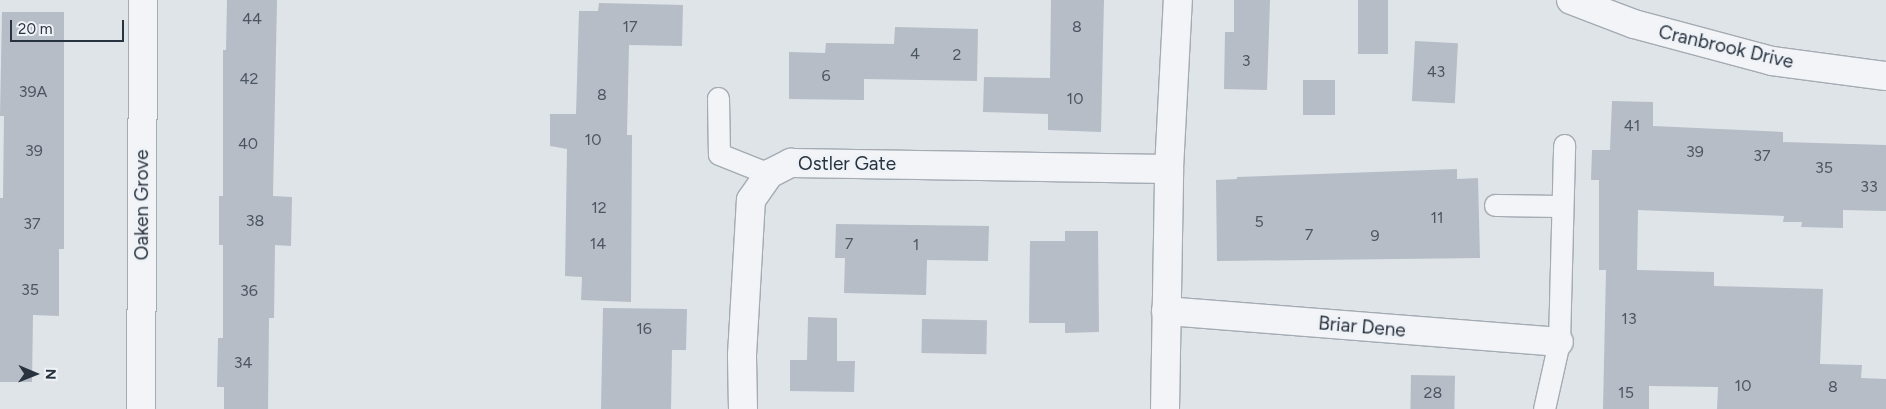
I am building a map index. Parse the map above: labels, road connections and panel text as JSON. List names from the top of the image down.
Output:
{
  "streets": {
    "street": [
      "Cranbrook Drive",
      "Ostler Gate",
      "Oaken Grove",
      "Briar Dene"
    ]
  },
  "house_numbers": [
    "44",
    "17",
    "8",
    "4",
    "2",
    "3",
    "43",
    "6",
    "42",
    "39A",
    "8",
    "10",
    "41",
    "10",
    "40",
    "39",
    "39",
    "37",
    "35",
    "33",
    "12",
    "11",
    "38",
    "5",
    "37",
    "7",
    "9",
    "14",
    "7",
    "1",
    "35",
    "36",
    "13",
    "16",
    "34",
    "10",
    "8",
    "28",
    "15"
  ],
  "scale_bar": "20 m",
  "north": "right"
}
